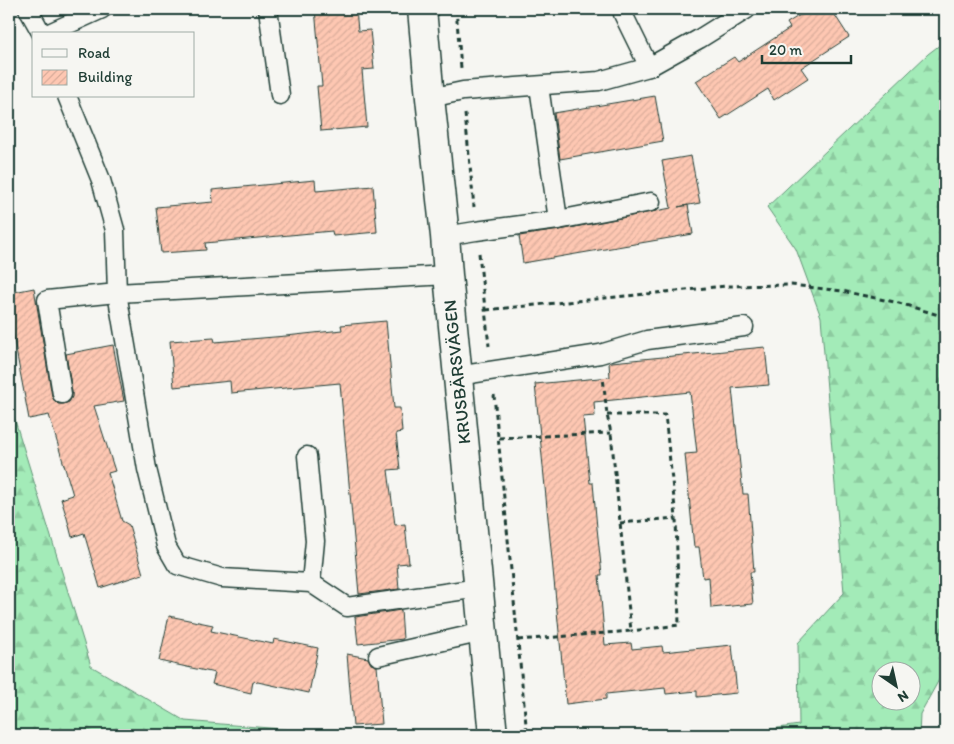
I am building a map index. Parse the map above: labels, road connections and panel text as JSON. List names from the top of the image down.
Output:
{
  "streets": {
    "street": ["KRUSBÄRSVÄGEN"]
  },
  "legend": ["Road", "Building"],
  "scale_bar": "20 m",
  "north": "bottom right"
}
